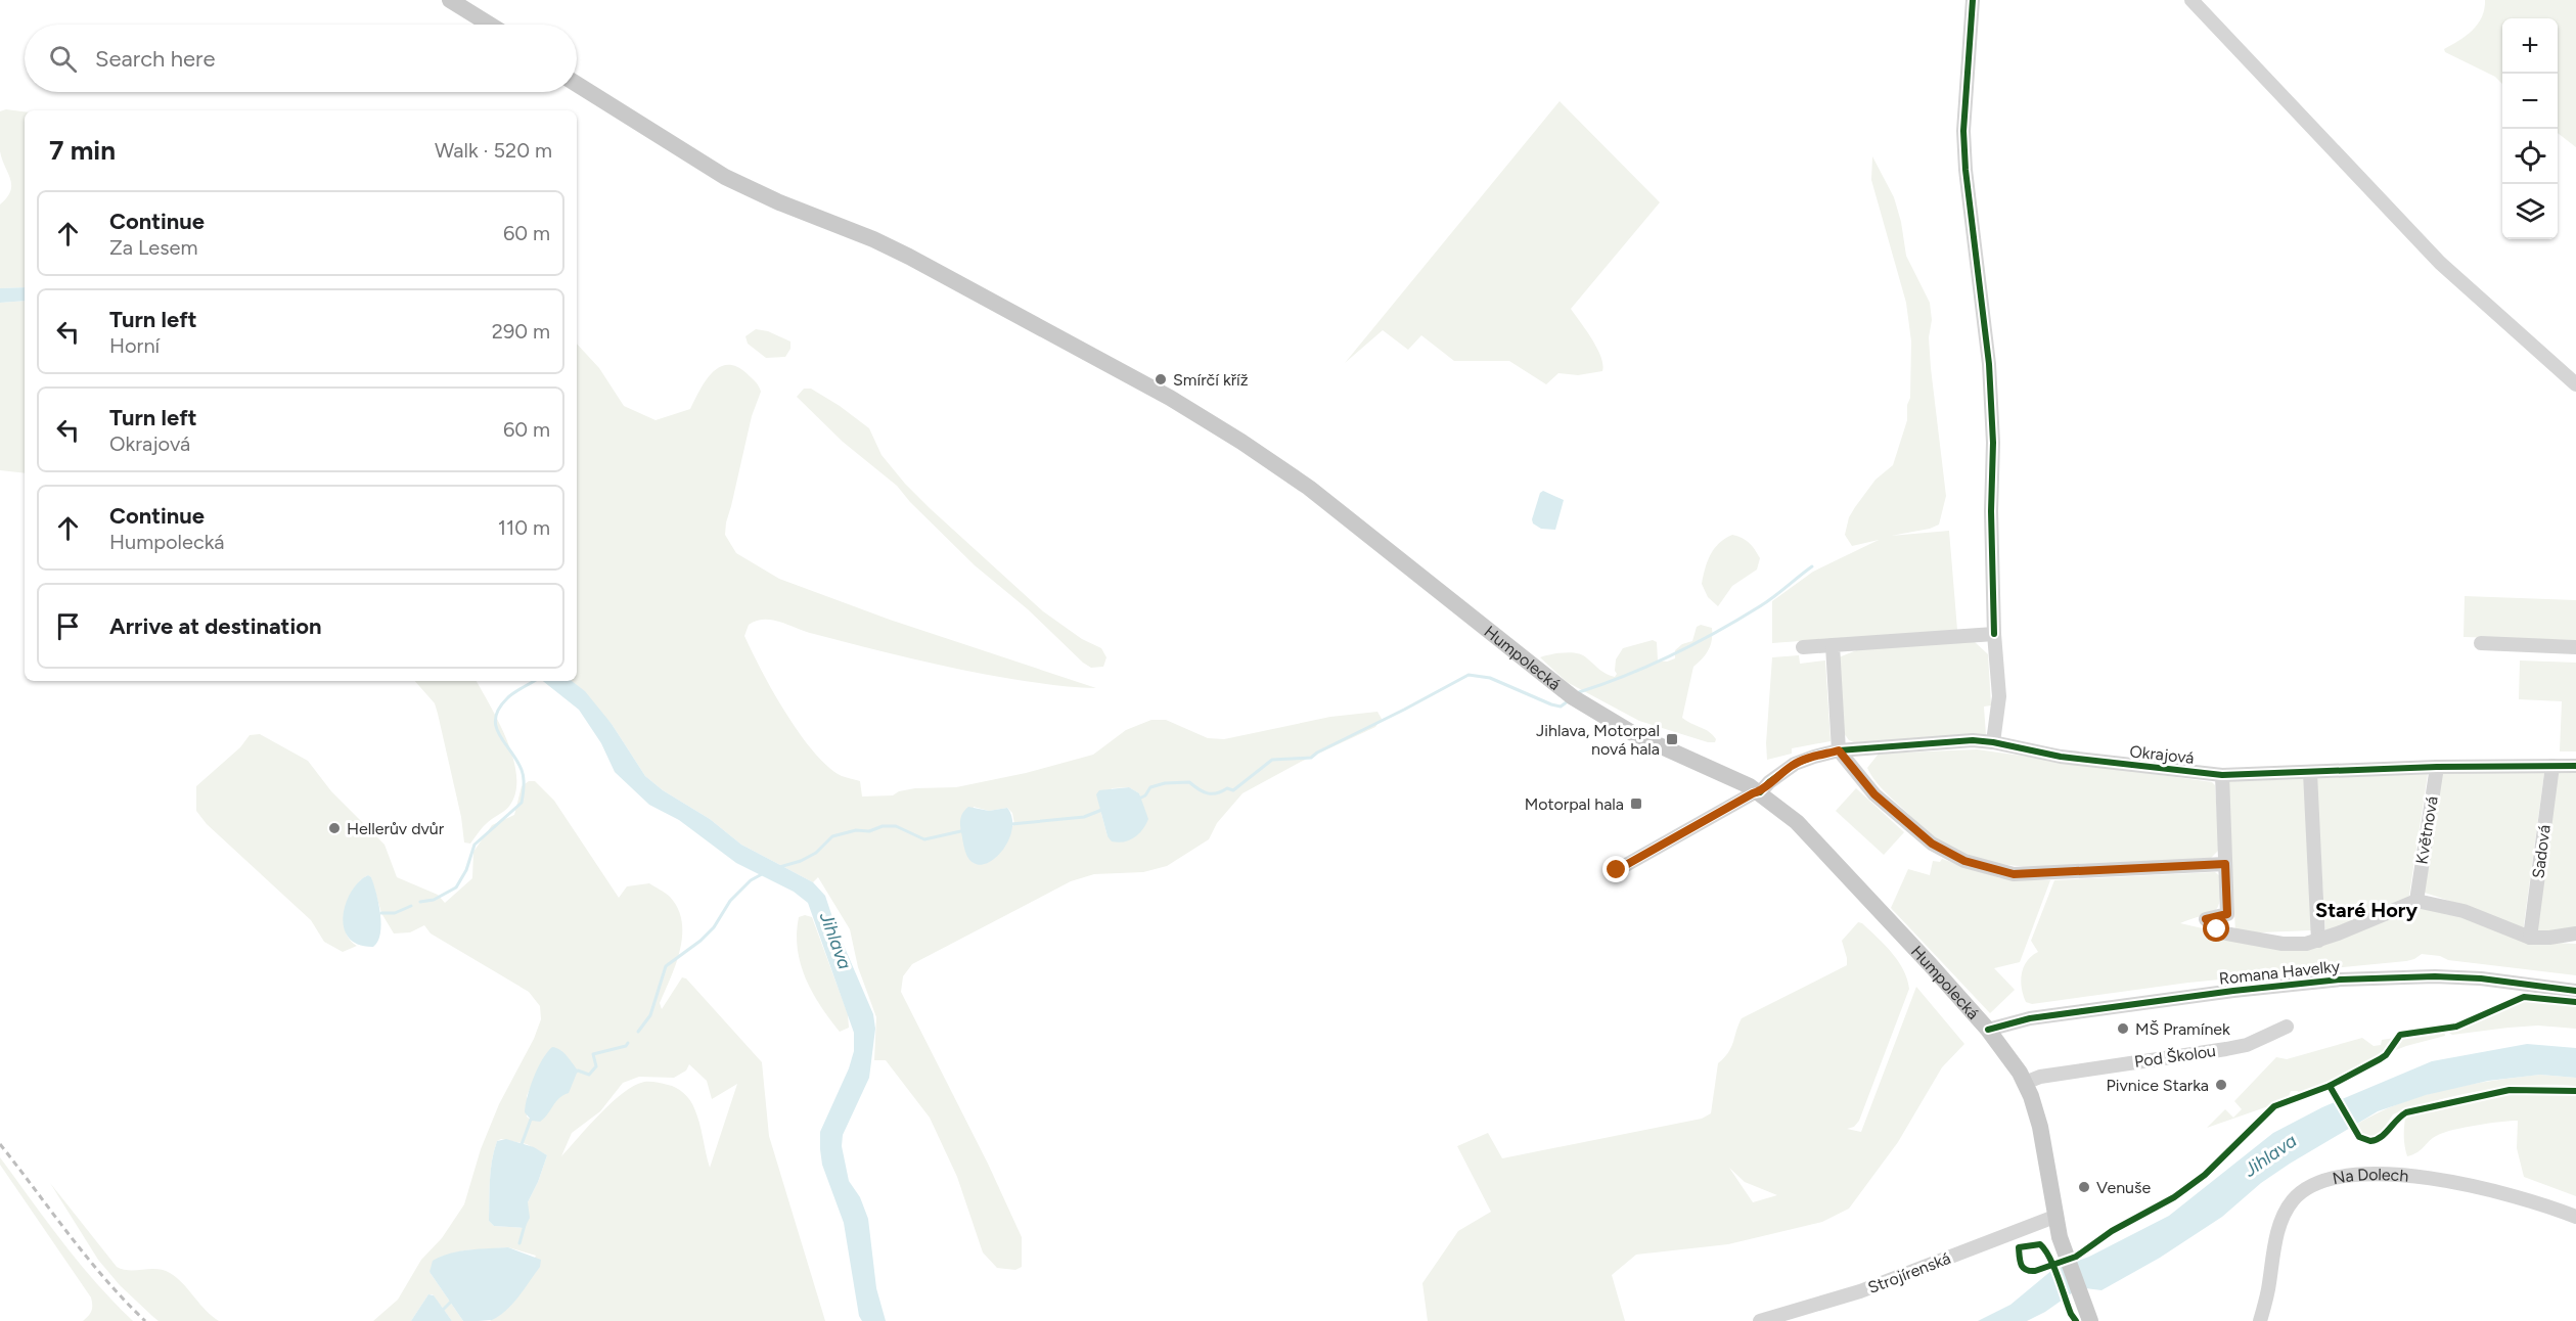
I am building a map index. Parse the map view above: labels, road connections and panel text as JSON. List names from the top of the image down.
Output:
{
  "streets": {
    "main road": ["Humpolecká"],
    "street": [
      "Okrajová",
      "Květnová",
      "Sadová",
      "Romana Havelky",
      "Pod Školou",
      "Na Dolech",
      "Strojírenská"
    ]
  },
  "crossings": [
    ["Humpolecká", "Okrajová"],
    ["Humpolecká", "Romana Havelky"],
    ["Humpolecká", "Pod Školou"],
    ["Humpolecká", "Strojírenská"],
    ["Okrajová", "Květnová"],
    ["Okrajová", "Sadová"]
  ],
  "districts": ["Staré Hory"],
  "water": ["Jihlava"],
  "places": {
    "other": [
      "Smírčí kříž",
      "Hellerův dvůr",
      "MŠ Pramínek",
      "Pivnice Starka",
      "Venuše"
    ],
    "transit": ["Jihlava, Motorpal nová hala", "Motorpal hala"]
  },
  "page": {
    "map_buttons": ["+", "−"],
    "search": "Search here",
    "heading": ["7 min", "Walk · 520 m"],
    "list": [
      ["Continue", "Za Lesem", "60 m"],
      ["Turn left", "Horní", "290 m"],
      ["Turn left", "Okrajová", "60 m"],
      ["Continue", "Humpolecká", "110 m"],
      "Arrive at destination"
    ]
  }
}
